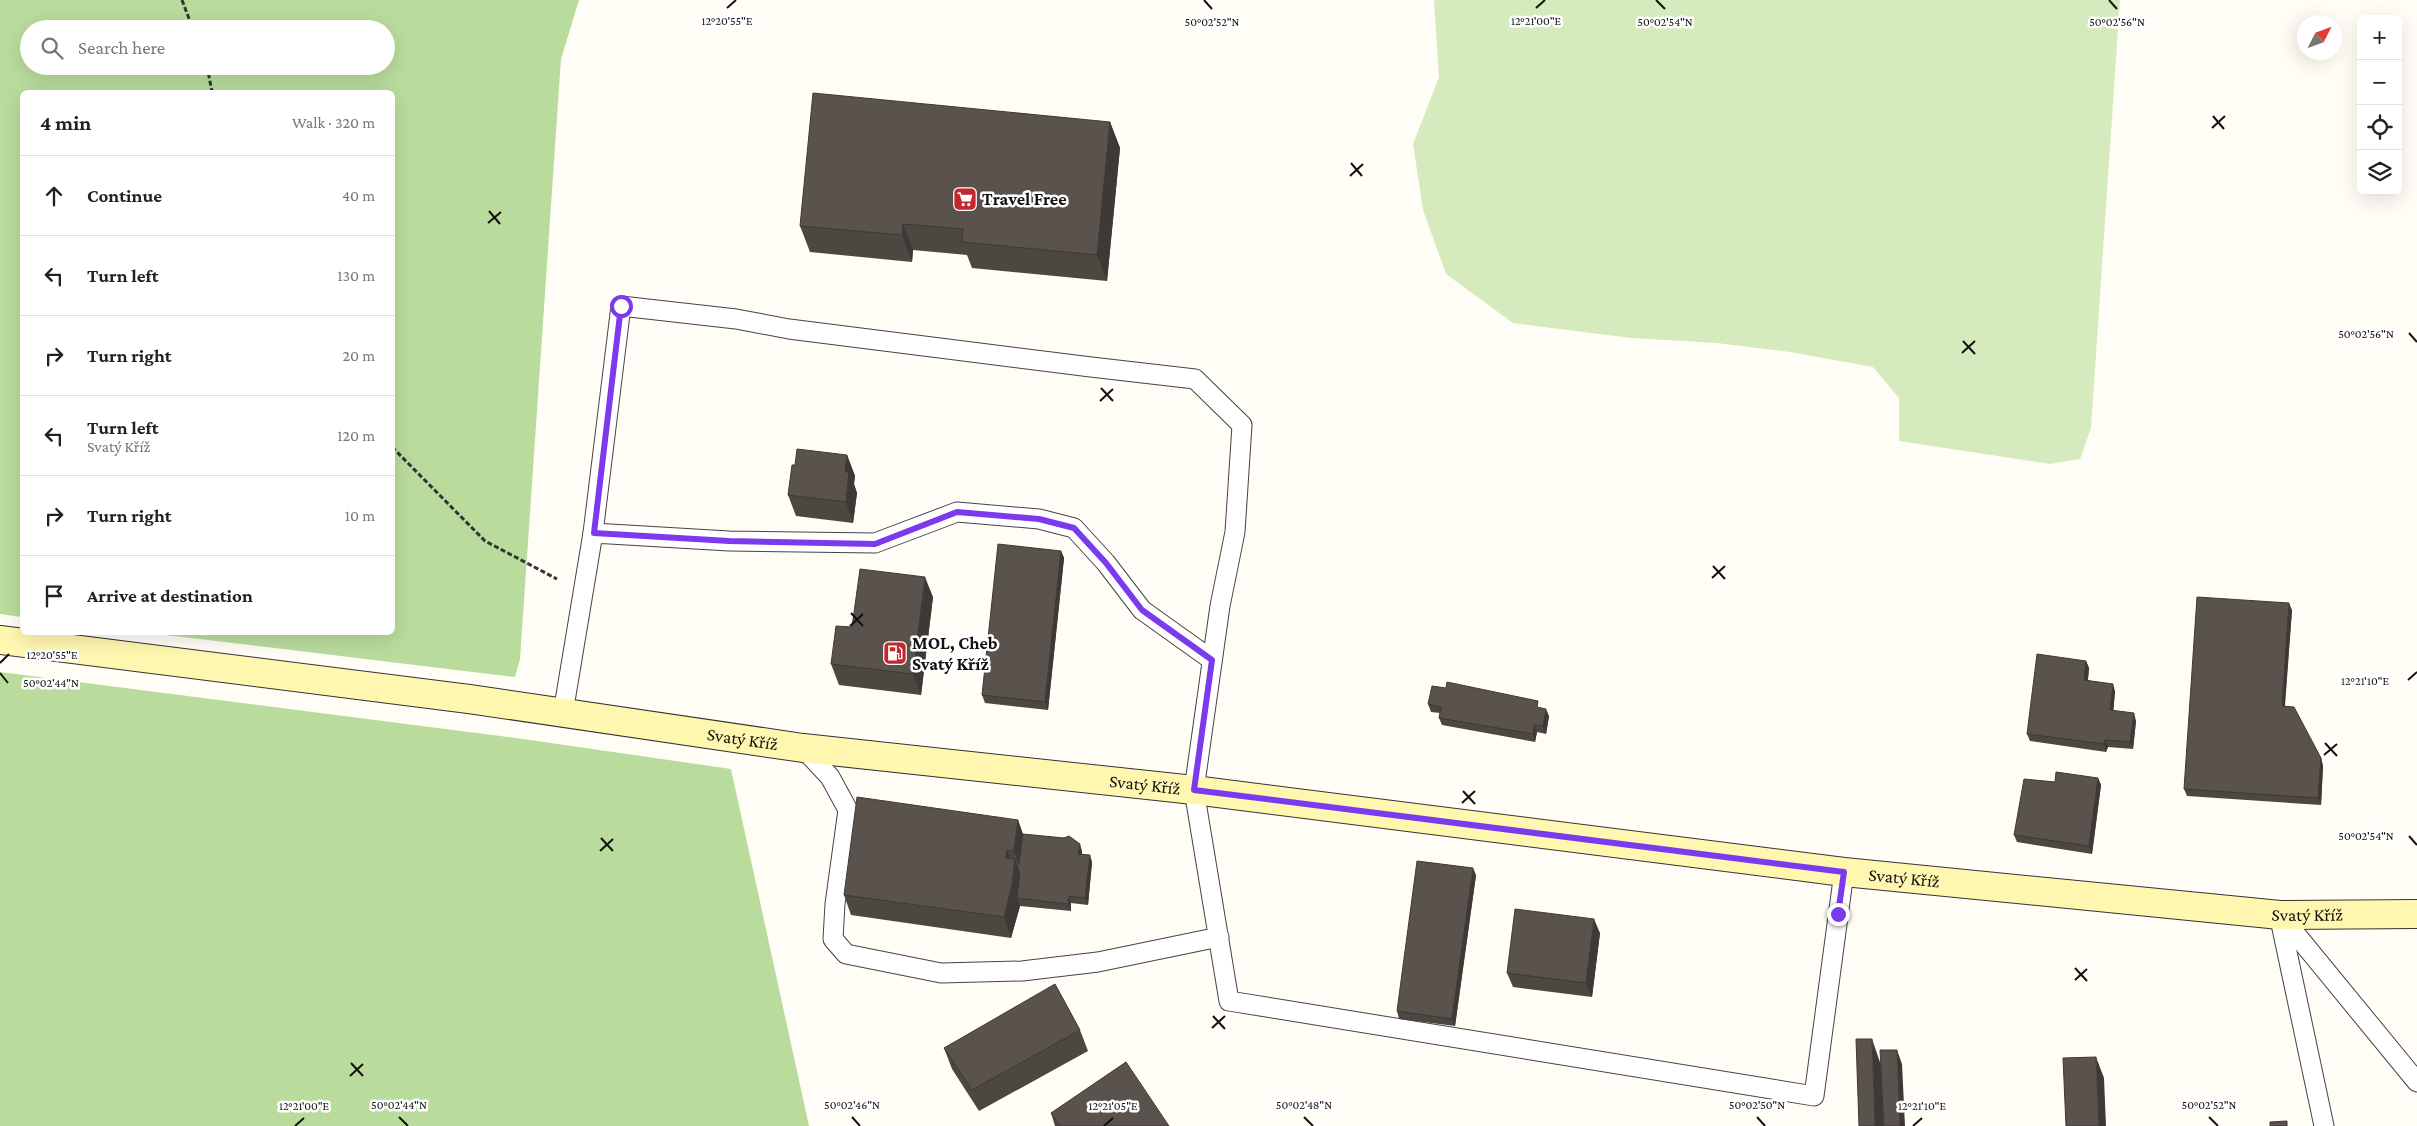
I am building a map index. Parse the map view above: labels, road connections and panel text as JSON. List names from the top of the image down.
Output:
{
  "streets": {
    "main road": ["Svatý Kříž"]
  },
  "places": {
    "supermarket": ["Travel Free"],
    "fuel station": ["MOL, Cheb Svatý Kříž"]
  },
  "north": "top right",
  "page": {
    "map_buttons": ["+", "−"],
    "search": "Search here",
    "heading": ["4 min", "Walk · 320 m"],
    "list": [
      ["Continue", "40 m"],
      ["Turn left", "130 m"],
      ["Turn right", "20 m"],
      ["Turn left", "Svatý Kříž", "120 m"],
      ["Turn right", "10 m"],
      "Arrive at destination"
    ]
  },
  "coordinates": [
    "12°21'00\"E",
    "12°20'55\"E",
    "50°02'52\"N",
    "50°02'54\"N",
    "50°02'56\"N",
    "12°21'10\"E",
    "50°02'44\"N",
    "50°02'46\"N",
    "50°02'48\"N",
    "50°02'50\"N",
    "12°21'05\"E"
  ]
}
